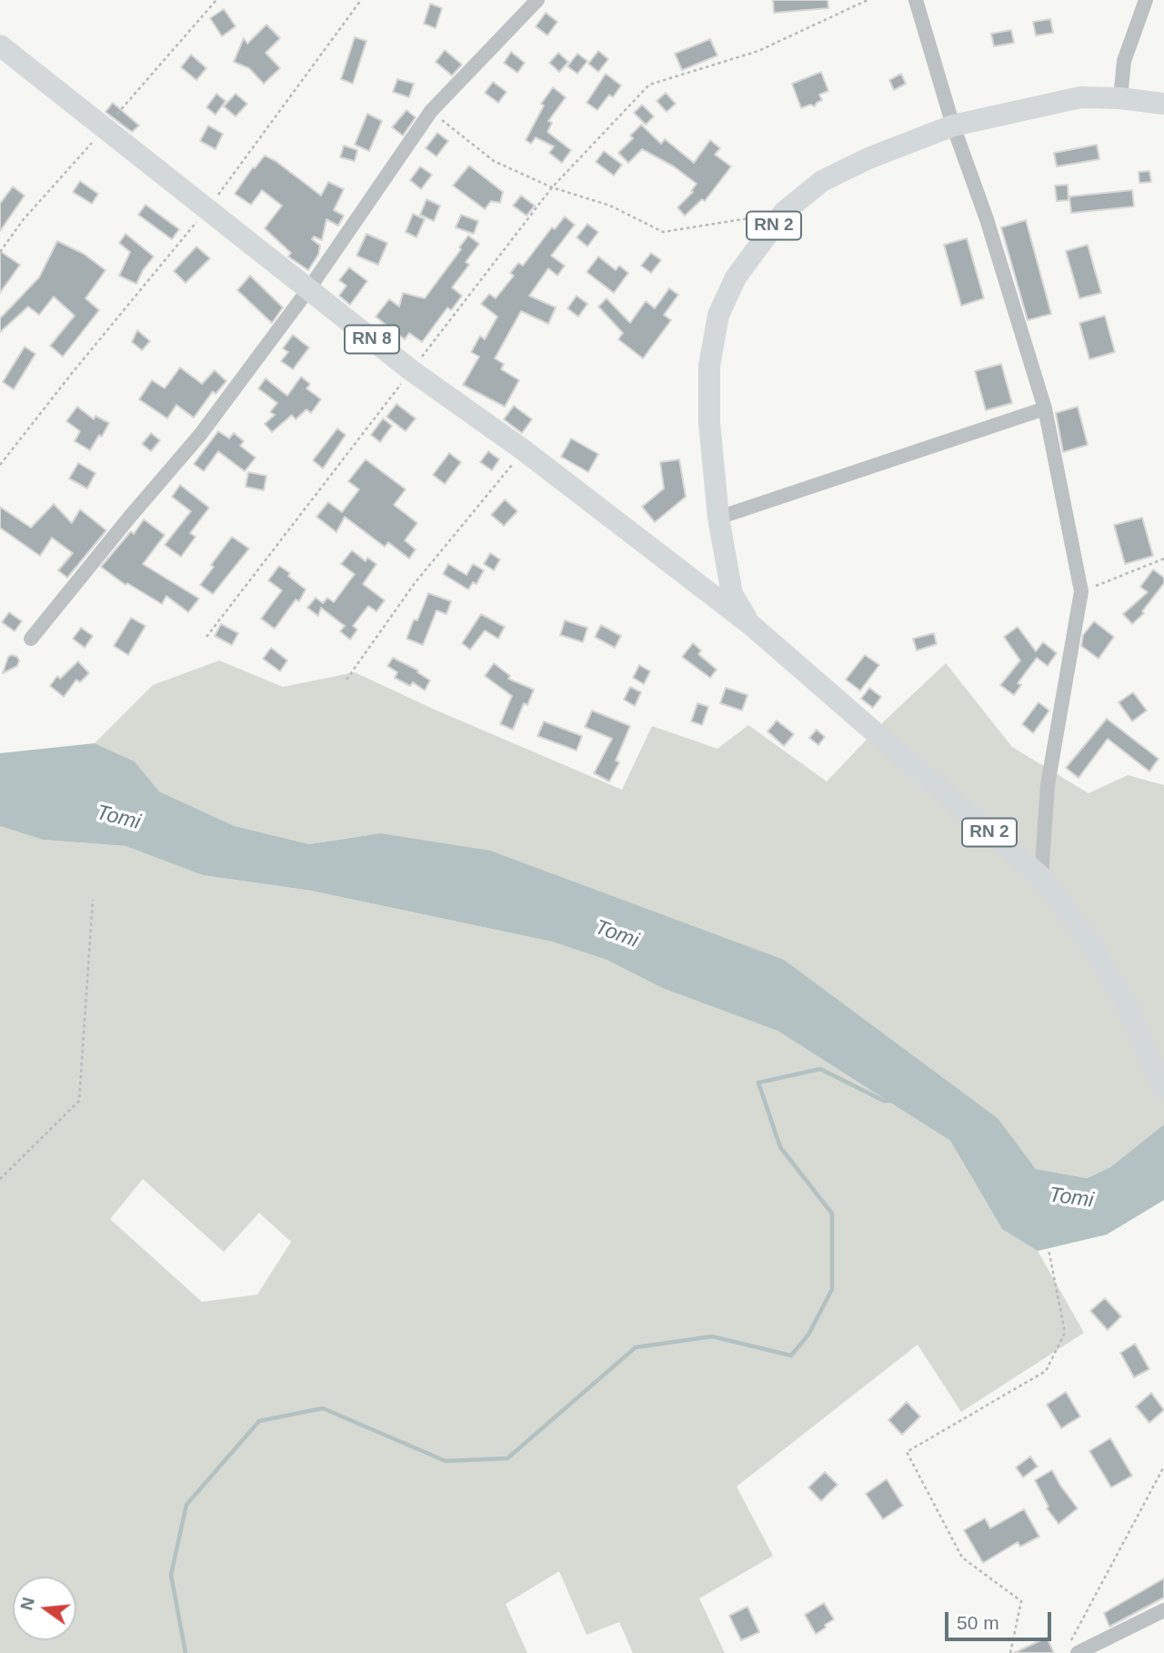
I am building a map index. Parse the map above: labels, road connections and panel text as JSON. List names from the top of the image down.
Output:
{
  "streets": {
    "main road": ["RN 2", "RN 8"]
  },
  "crossings": [
    ["RN 2", "RN 8"]
  ],
  "water": ["Tomi"],
  "scale_bar": "50 m",
  "north": "left"
}
